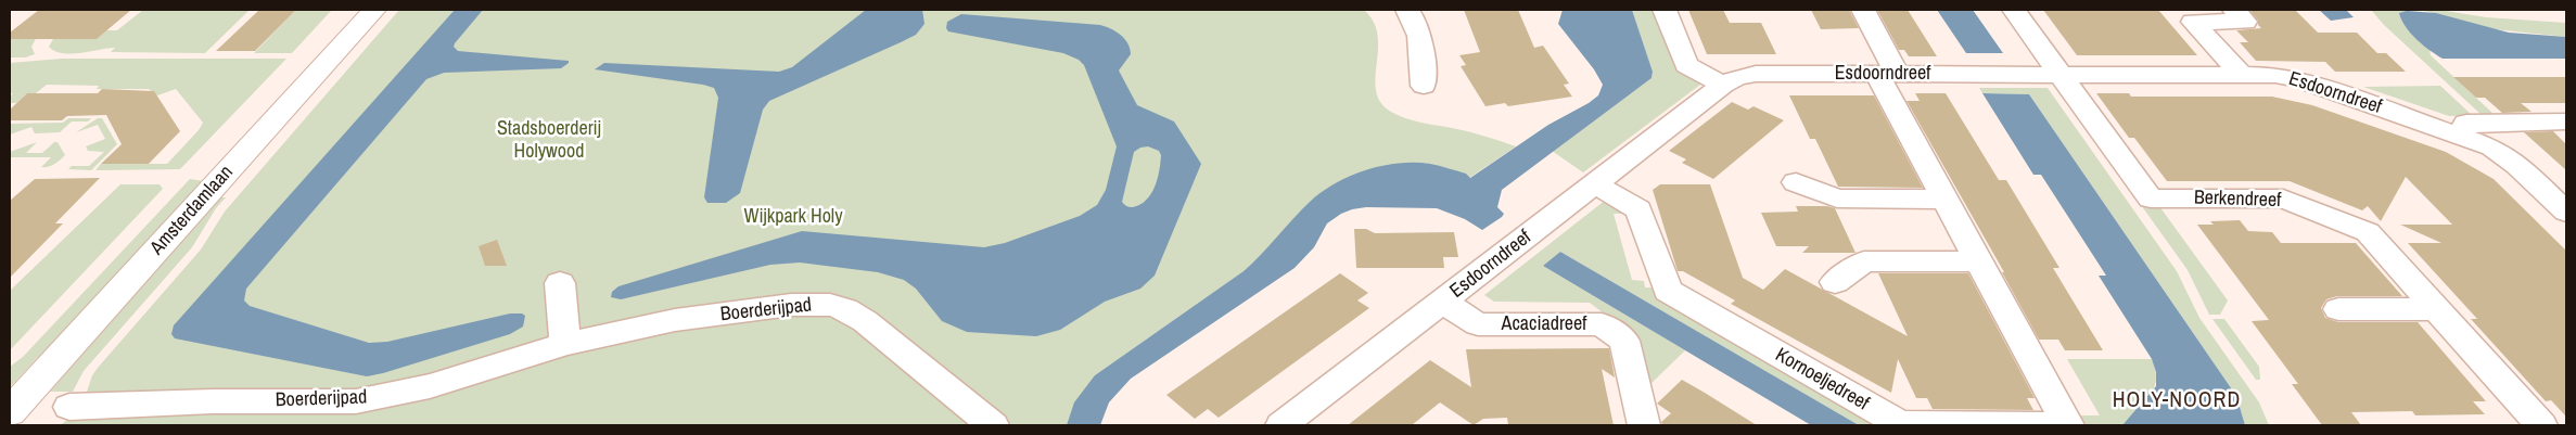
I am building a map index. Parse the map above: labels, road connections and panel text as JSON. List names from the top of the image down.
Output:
{
  "streets": {
    "street": [
      "Esdoorndreef",
      "Berkendreef",
      "Amsterdamlaan",
      "Boerderijpad",
      "Acaciadreef",
      "Kornoeljedreef"
    ]
  },
  "crossings": [
    ["Esdoorndreef", "Berkendreef"],
    ["Esdoorndreef", "Acaciadreef"],
    ["Esdoorndreef", "Kornoeljedreef"]
  ],
  "districts": ["HOLY-NOORD"],
  "parks": ["Stadsboerderij Holywood", "Wijkpark Holy"]
}
